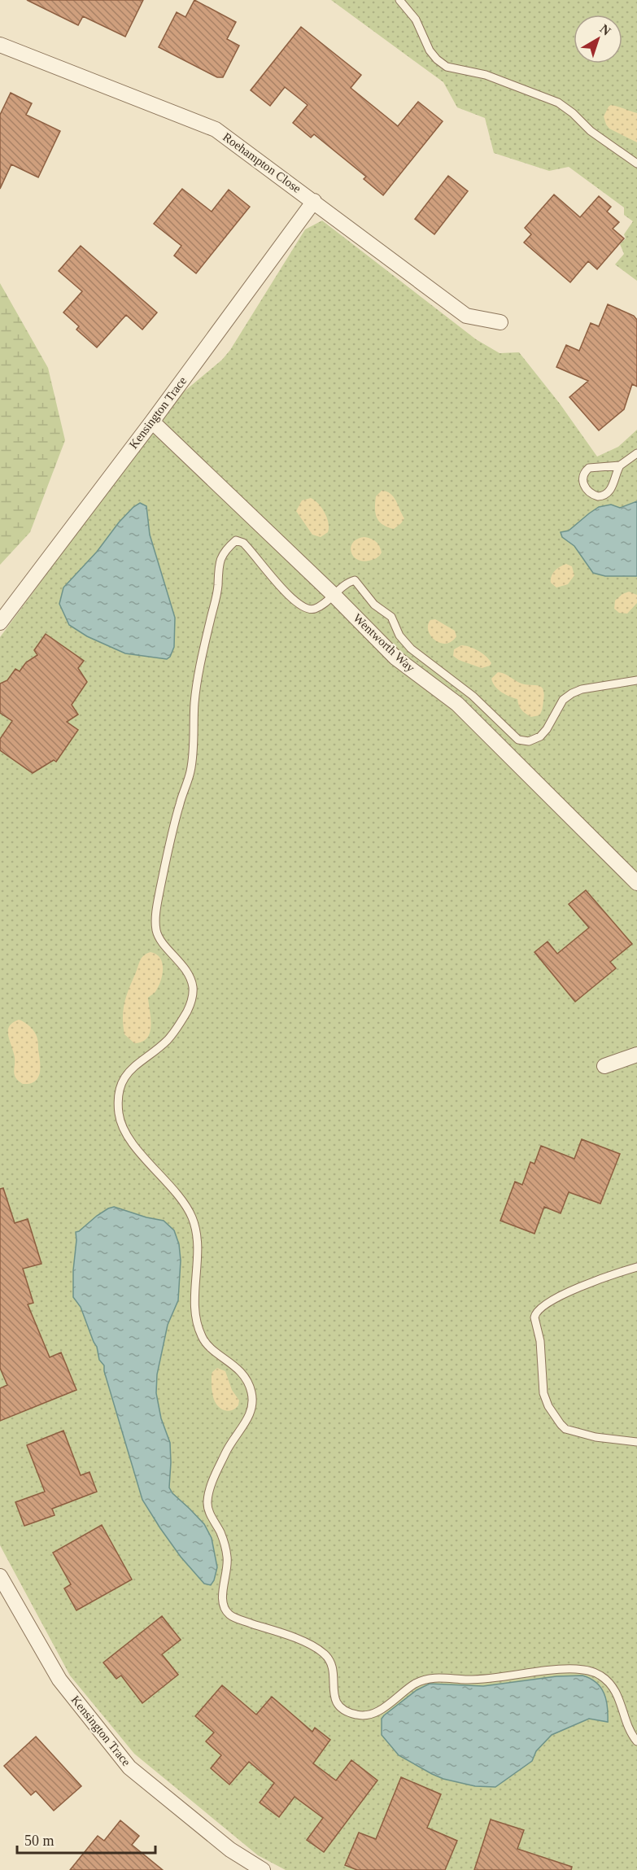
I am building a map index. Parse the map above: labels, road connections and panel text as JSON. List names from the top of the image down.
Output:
{
  "streets": {
    "street": ["Roehampton Close", "Kensington Trace", "Wentworth Way"]
  },
  "crossings": [
    ["Roehampton Close", "Kensington Trace"],
    ["Kensington Trace", "Wentworth Way"]
  ],
  "scale_bar": "50 m",
  "north": "top right"
}
